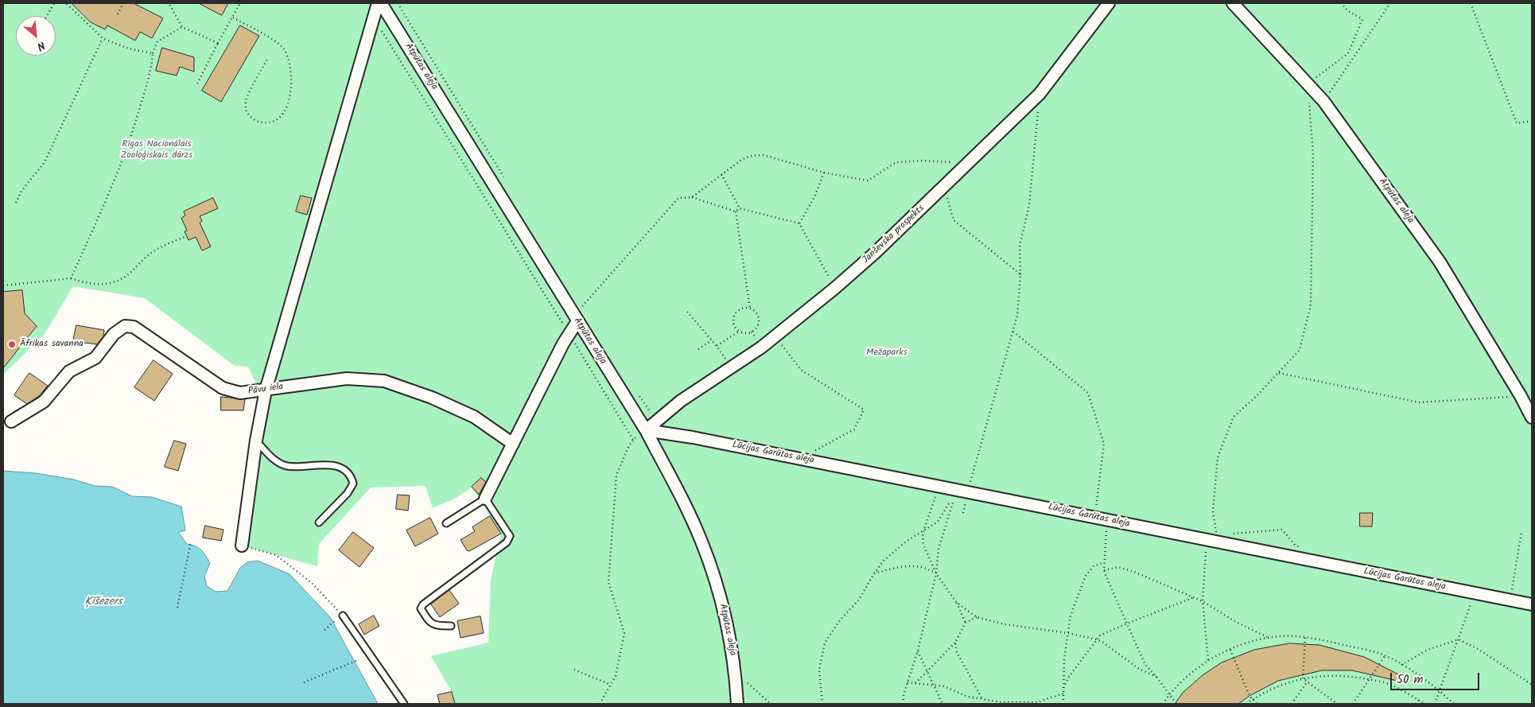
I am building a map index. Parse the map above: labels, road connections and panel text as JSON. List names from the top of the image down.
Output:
{
  "streets": {
    "street": [
      "Atpūtas aleja",
      "Janševska prospekts",
      "Pāvu iela",
      "Lūcijas Garūtas aleja"
    ]
  },
  "crossings": [
    ["Atpūtas aleja", "Janševska prospekts"],
    ["Atpūtas aleja", "Lūcijas Garūtas aleja"],
    ["Janševska prospekts", "Lūcijas Garūtas aleja"]
  ],
  "water": ["Ķīšezers"],
  "parks": ["Rīgas Nacionālais Zooloģiskais dārzs", "Mežaparks"],
  "places": ["Āfrikas savanna"],
  "scale_bar": "50 m",
  "north": "bottom right"
}
